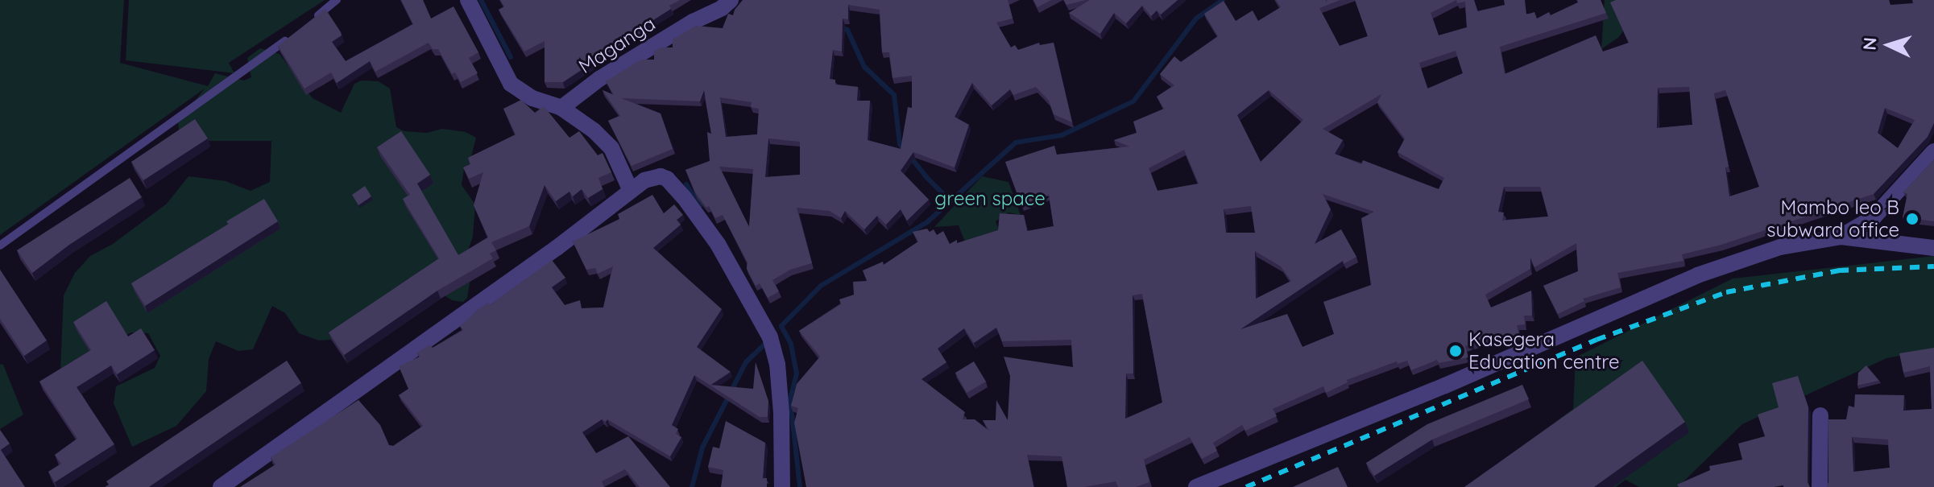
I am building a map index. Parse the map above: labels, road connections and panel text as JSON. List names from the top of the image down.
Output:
{
  "streets": {
    "street": ["Maganga"]
  },
  "parks": ["green space"],
  "places": ["Mambo leo B subward office", "Kasegera Education centre"],
  "north": "left"
}
